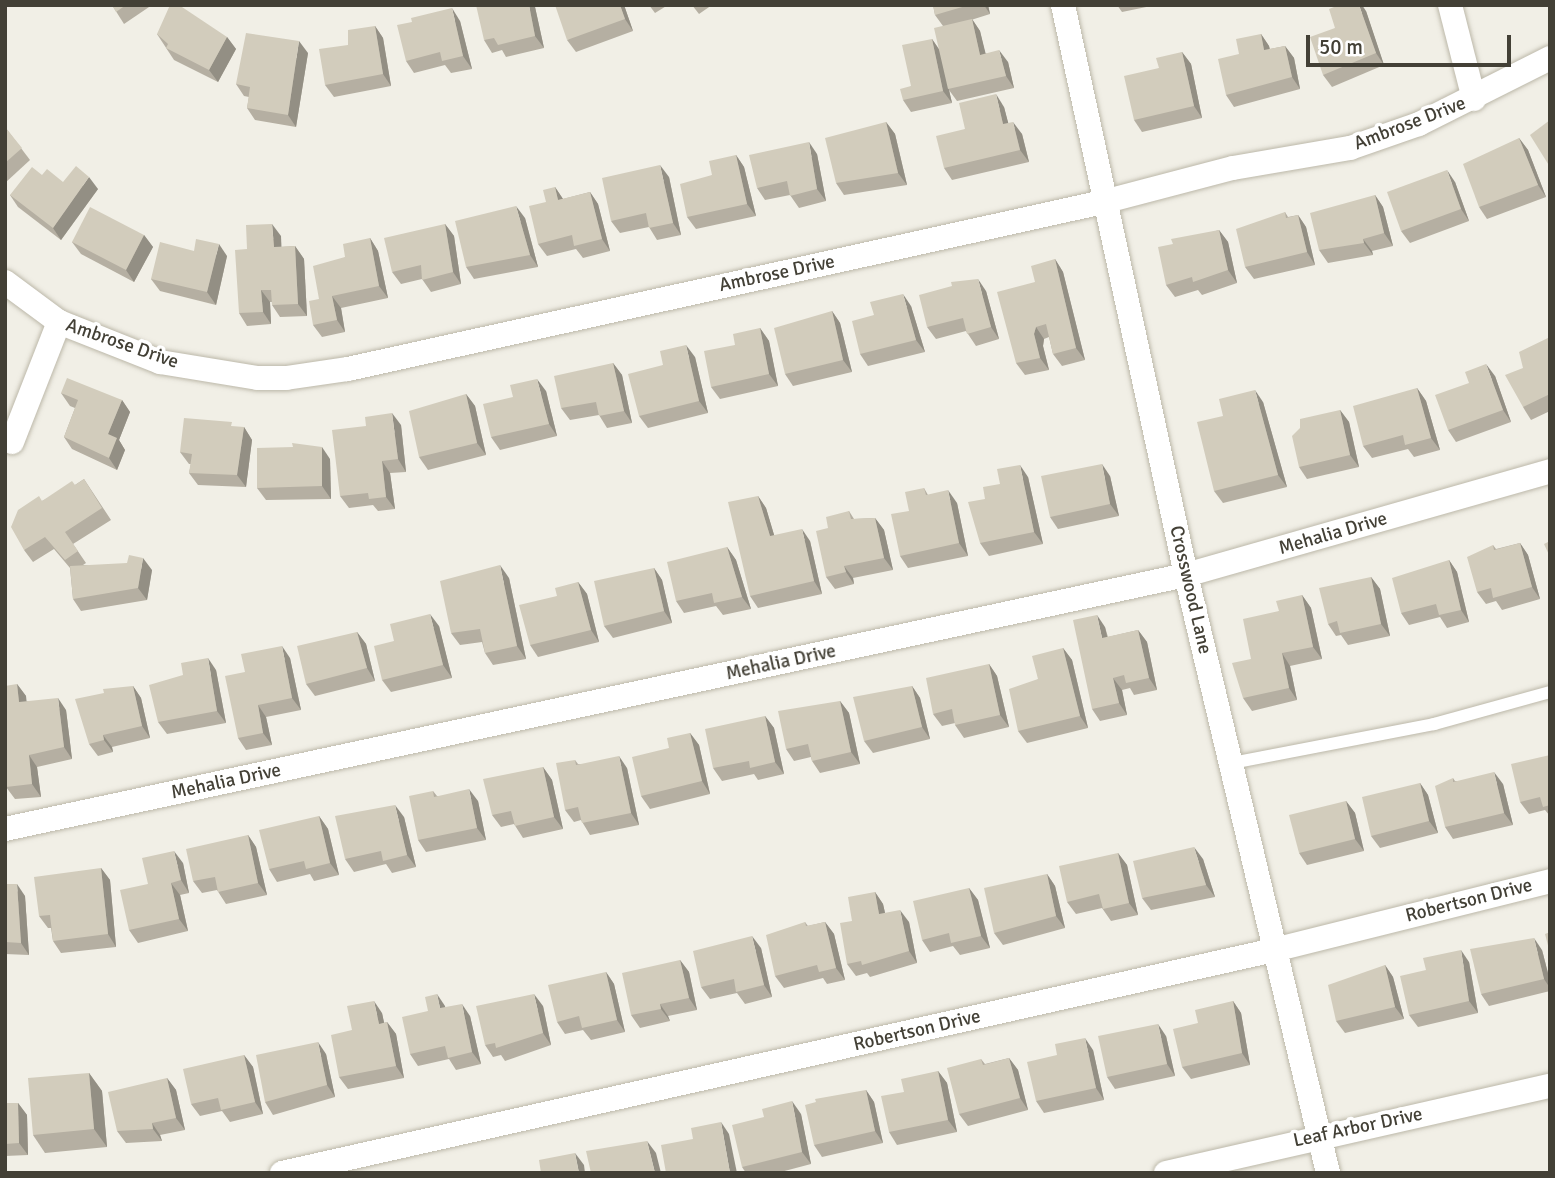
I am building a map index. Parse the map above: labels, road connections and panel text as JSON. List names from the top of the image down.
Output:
{
  "streets": {
    "street": [
      "Ambrose Drive",
      "Mehalia Drive",
      "Crosswood Lane",
      "Robertson Drive",
      "Leaf Arbor Drive"
    ]
  },
  "crossings": [
    ["Ambrose Drive", "Crosswood Lane"],
    ["Mehalia Drive", "Crosswood Lane"],
    ["Crosswood Lane", "Robertson Drive"],
    ["Crosswood Lane", "Leaf Arbor Drive"]
  ],
  "scale_bar": "50 m"
}
